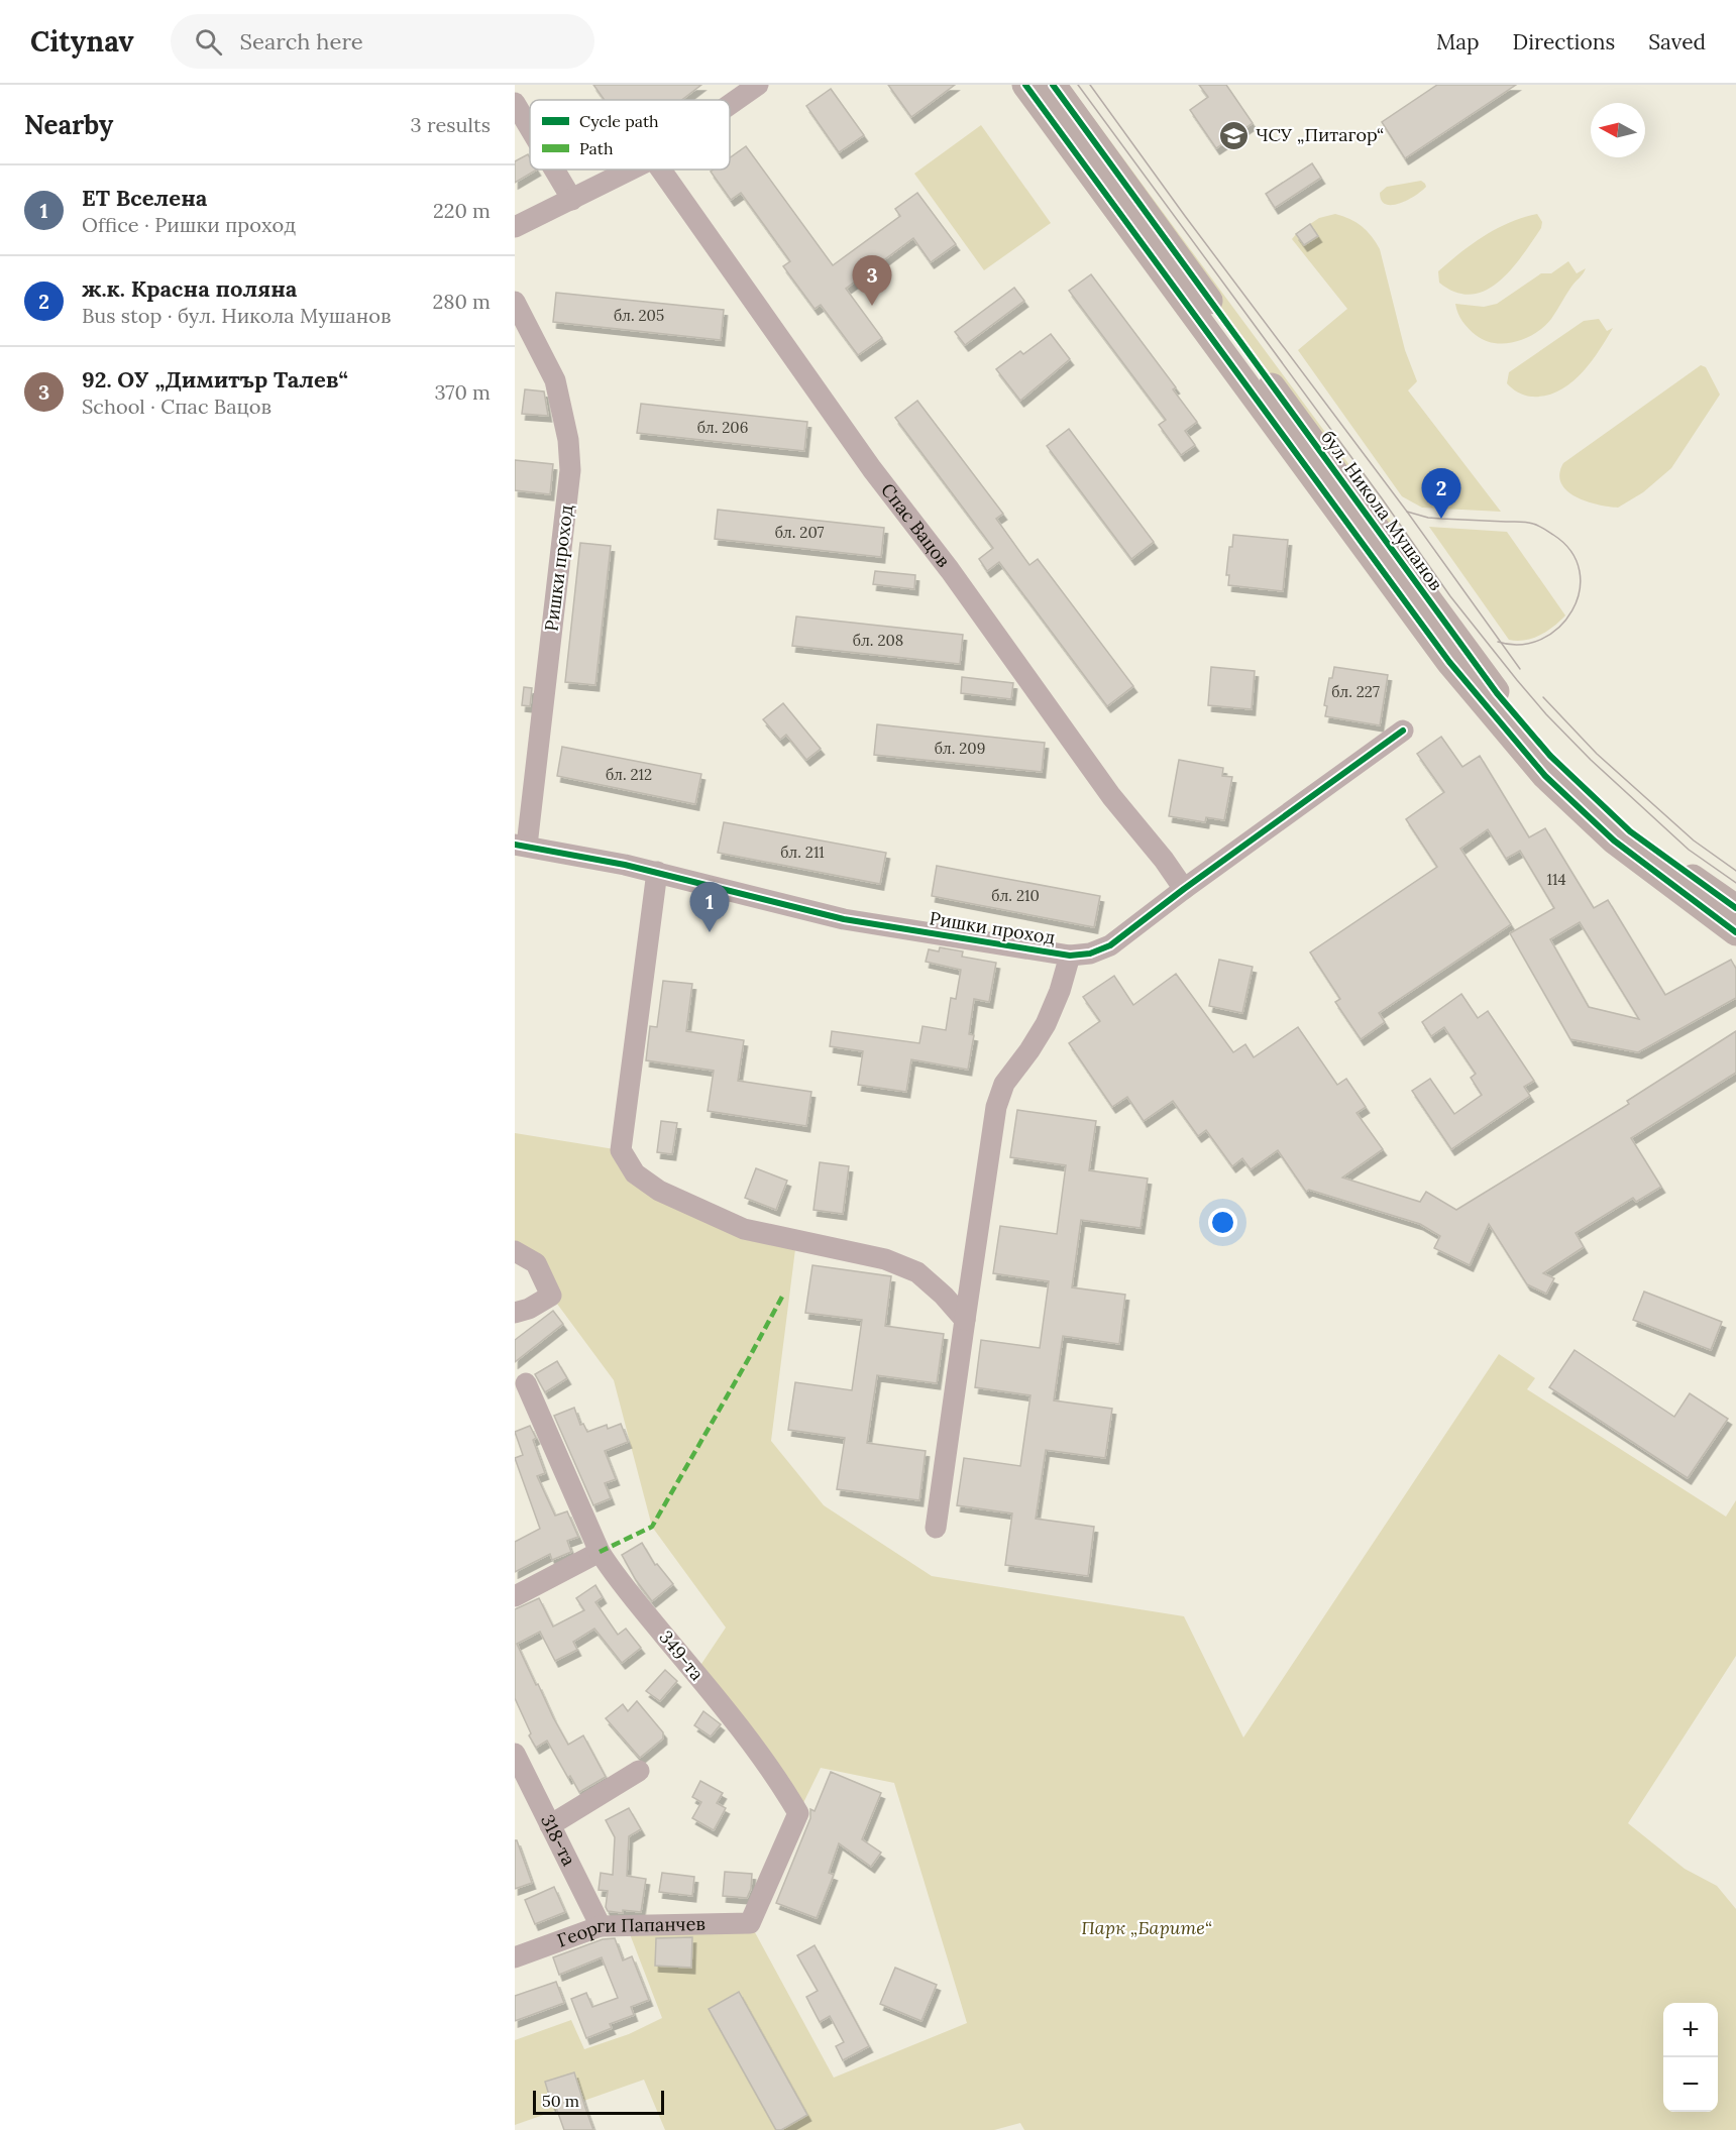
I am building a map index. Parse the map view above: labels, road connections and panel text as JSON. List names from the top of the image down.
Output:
{
  "streets": {
    "main road": ["бул. Никола Мушанов"],
    "street": [
      "Спас Вацов",
      "Ришки проход",
      "349-та",
      "318-та",
      "Георги Папанчев"
    ]
  },
  "crossings": [
    ["Спас Вацов", "Ришки проход"],
    ["349-та", "Георги Папанчев"],
    ["318-та", "Георги Папанчев"]
  ],
  "parks": ["Парк „Барите“"],
  "places": {
    "school or university": ["ЧСУ „Питагор“"]
  },
  "house_numbers": [
    "бл. 205",
    "бл. 206",
    "бл. 207",
    "бл. 208",
    "бл. 227",
    "бл. 209",
    "бл. 212",
    "бл. 211",
    "114",
    "бл. 210"
  ],
  "legend": ["Cycle path", "Path"],
  "scale_bar": "50 m",
  "north": "left",
  "page": {
    "header": "Citynav",
    "search": "Search here",
    "nav": ["Map", "Directions", "Saved"],
    "heading": ["Nearby", "3 results"],
    "list": [
      {
        "mark": "1",
        "name": "ЕТ Вселена",
        "note": "Office · Ришки проход",
        "value": "220 m"
      },
      {
        "mark": "2",
        "name": "ж.к. Красна поляна",
        "note": "Bus stop · бул. Никола Мушанов",
        "value": "280 m"
      },
      {
        "mark": "3",
        "name": "92. ОУ „Димитър Талев“",
        "note": "School · Спас Вацов",
        "value": "370 m"
      }
    ],
    "pins": ["3", "2", "1"],
    "map_buttons": ["+", "−"],
    "scale": "50 m"
  }
}
